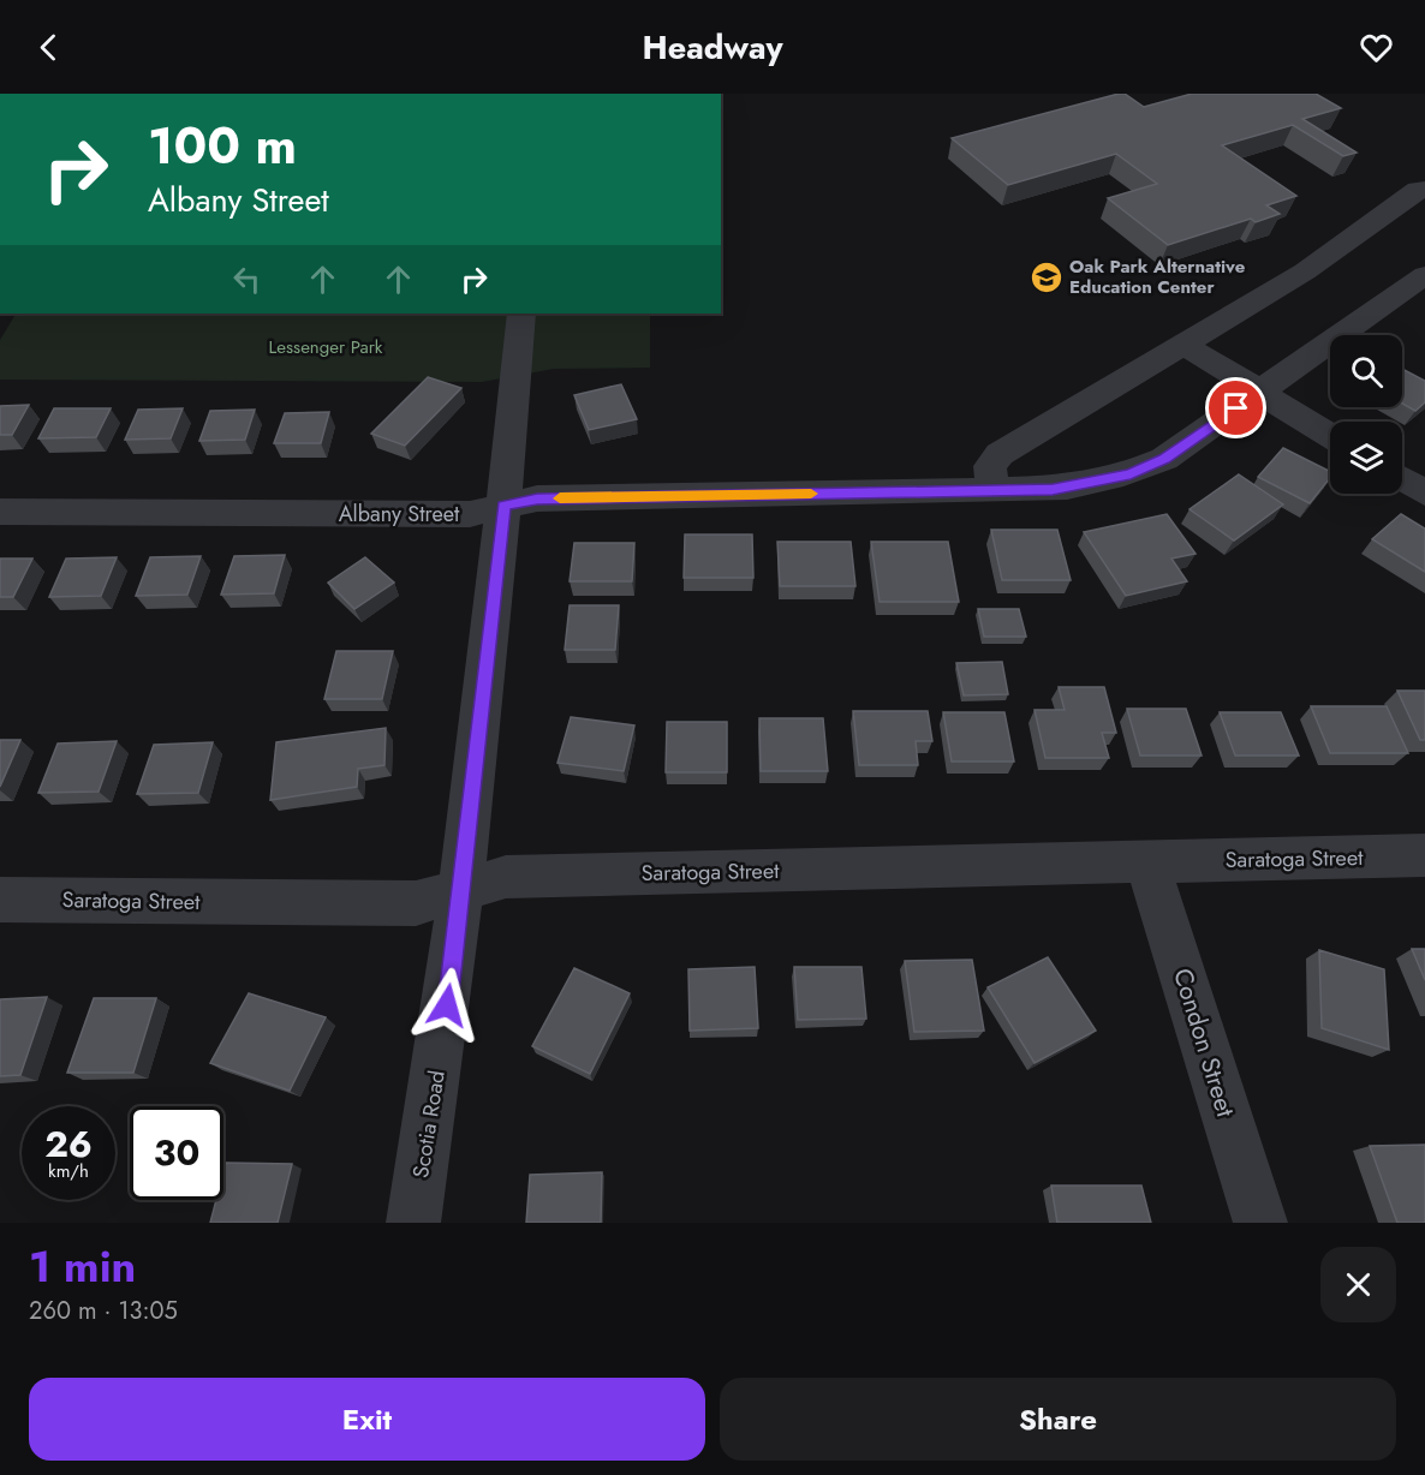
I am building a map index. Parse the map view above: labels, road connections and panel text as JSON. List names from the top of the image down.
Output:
{
  "streets": {
    "street": [
      "Albany Street",
      "Saratoga Street",
      "Condon Street",
      "Scotia Road"
    ]
  },
  "crossings": [
    ["Albany Street", "Scotia Road"],
    ["Saratoga Street", "Condon Street"],
    ["Saratoga Street", "Scotia Road"]
  ],
  "parks": ["Lessenger Park"],
  "places": {
    "school or university": ["Oak Park Alternative Education Center"]
  },
  "page": {
    "header": "Headway",
    "turn": ["100 m", "Albany Street"],
    "speed": "26 km/h",
    "limit": "30",
    "heading": ["1 min", "260 m · 13:05"],
    "buttons": ["Exit", "Share"]
  }
}
